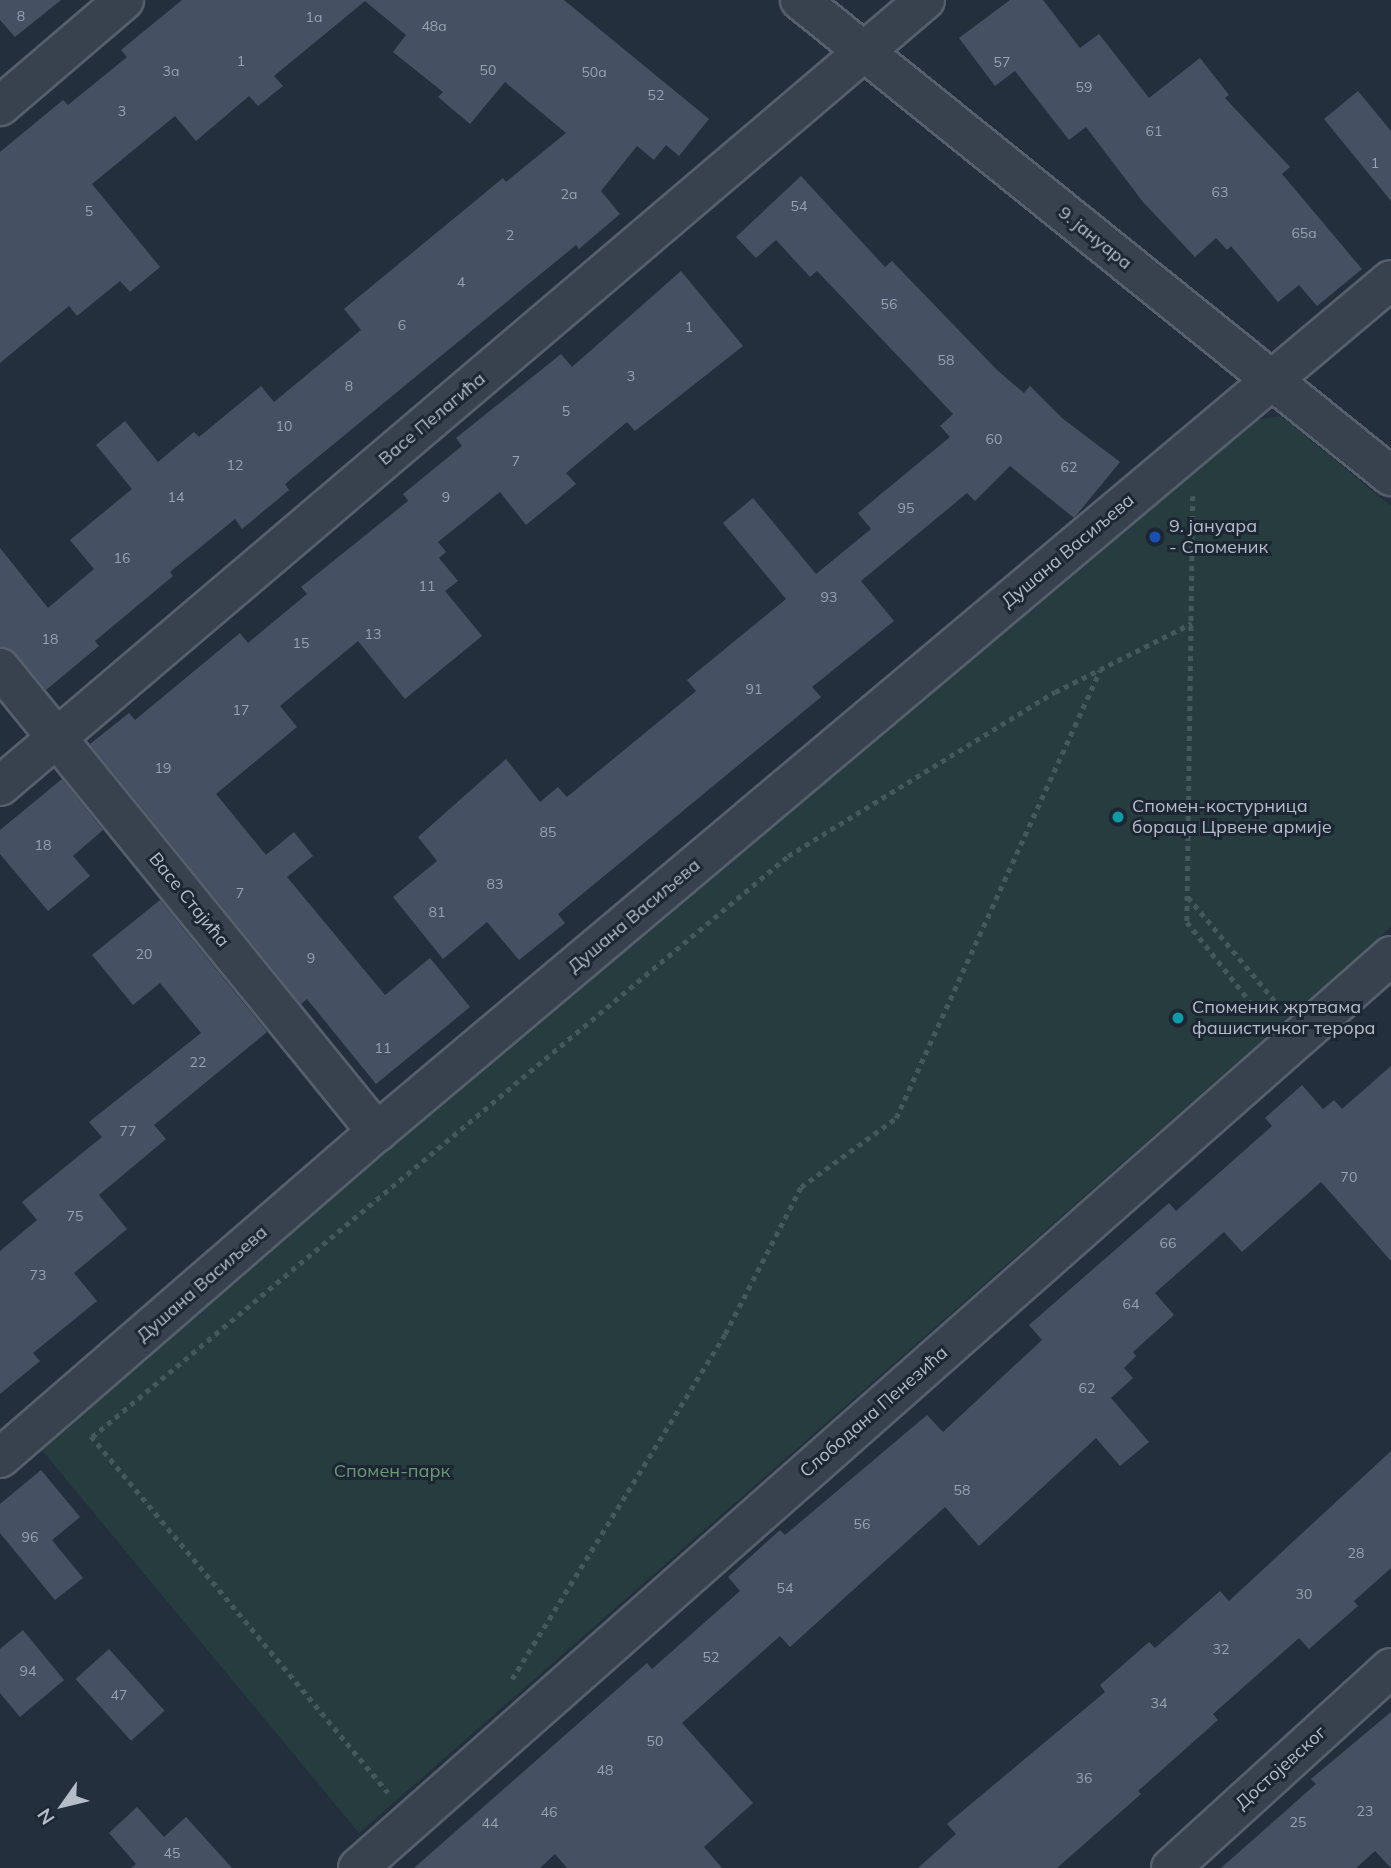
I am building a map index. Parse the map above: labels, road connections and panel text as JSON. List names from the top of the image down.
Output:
{
  "streets": {
    "street": [
      "9. јануара",
      "Васе Пелагића",
      "Душана Васиљева",
      "Васе Стајића",
      "Слободана Пенезића",
      "Достојевског"
    ]
  },
  "crossings": [
    ["9. јануара", "Васе Пелагића"],
    ["9. јануара", "Душана Васиљева"],
    ["Васе Пелагића", "Васе Стајића"],
    ["Душана Васиљева", "Васе Стајића"]
  ],
  "parks": ["Спомен-парк"],
  "places": ["9. јануара - Споменик", "Спомен-костурница бораца Црвене армије", "Споменик жртвама фашистичког терора"],
  "house_numbers": [
    "8",
    "1a",
    "48a",
    "1",
    "57",
    "50",
    "3a",
    "50a",
    "59",
    "52",
    "3",
    "61",
    "1",
    "63",
    "2a",
    "54",
    "5",
    "65a",
    "2",
    "4",
    "56",
    "6",
    "1",
    "58",
    "3",
    "8",
    "5",
    "10",
    "60",
    "7",
    "12",
    "62",
    "14",
    "9",
    "95",
    "16",
    "11",
    "93",
    "13",
    "18",
    "15",
    "91",
    "17",
    "19",
    "85",
    "18",
    "83",
    "7",
    "81",
    "20",
    "9",
    "11",
    "22",
    "77",
    "70",
    "75",
    "66",
    "73",
    "64",
    "62",
    "58",
    "56",
    "96",
    "28",
    "54",
    "30",
    "32",
    "52",
    "94",
    "47",
    "34",
    "50",
    "48",
    "36",
    "23",
    "46",
    "25",
    "44",
    "45"
  ],
  "north": "bottom left"
}
